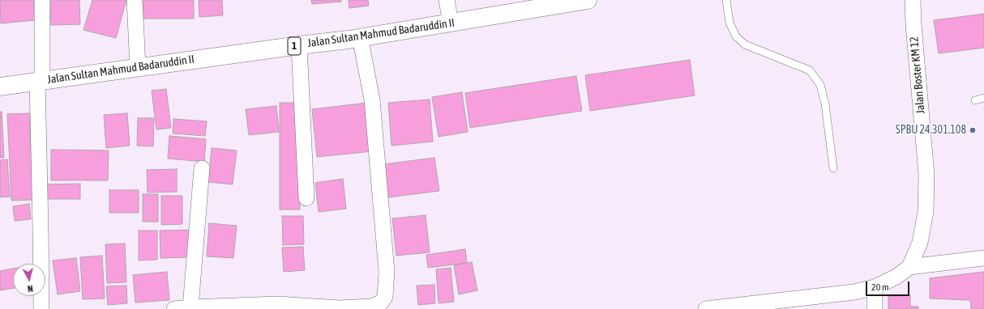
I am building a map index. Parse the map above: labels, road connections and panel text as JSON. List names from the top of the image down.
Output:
{
  "streets": {
    "highway": ["Jalan Sultan Mahmud Badaruddin II", "1"],
    "street": ["Jalan Boster KM 12"]
  },
  "places": ["SPBU 24.301.108"],
  "scale_bar": "20 m",
  "north": "bottom"
}
